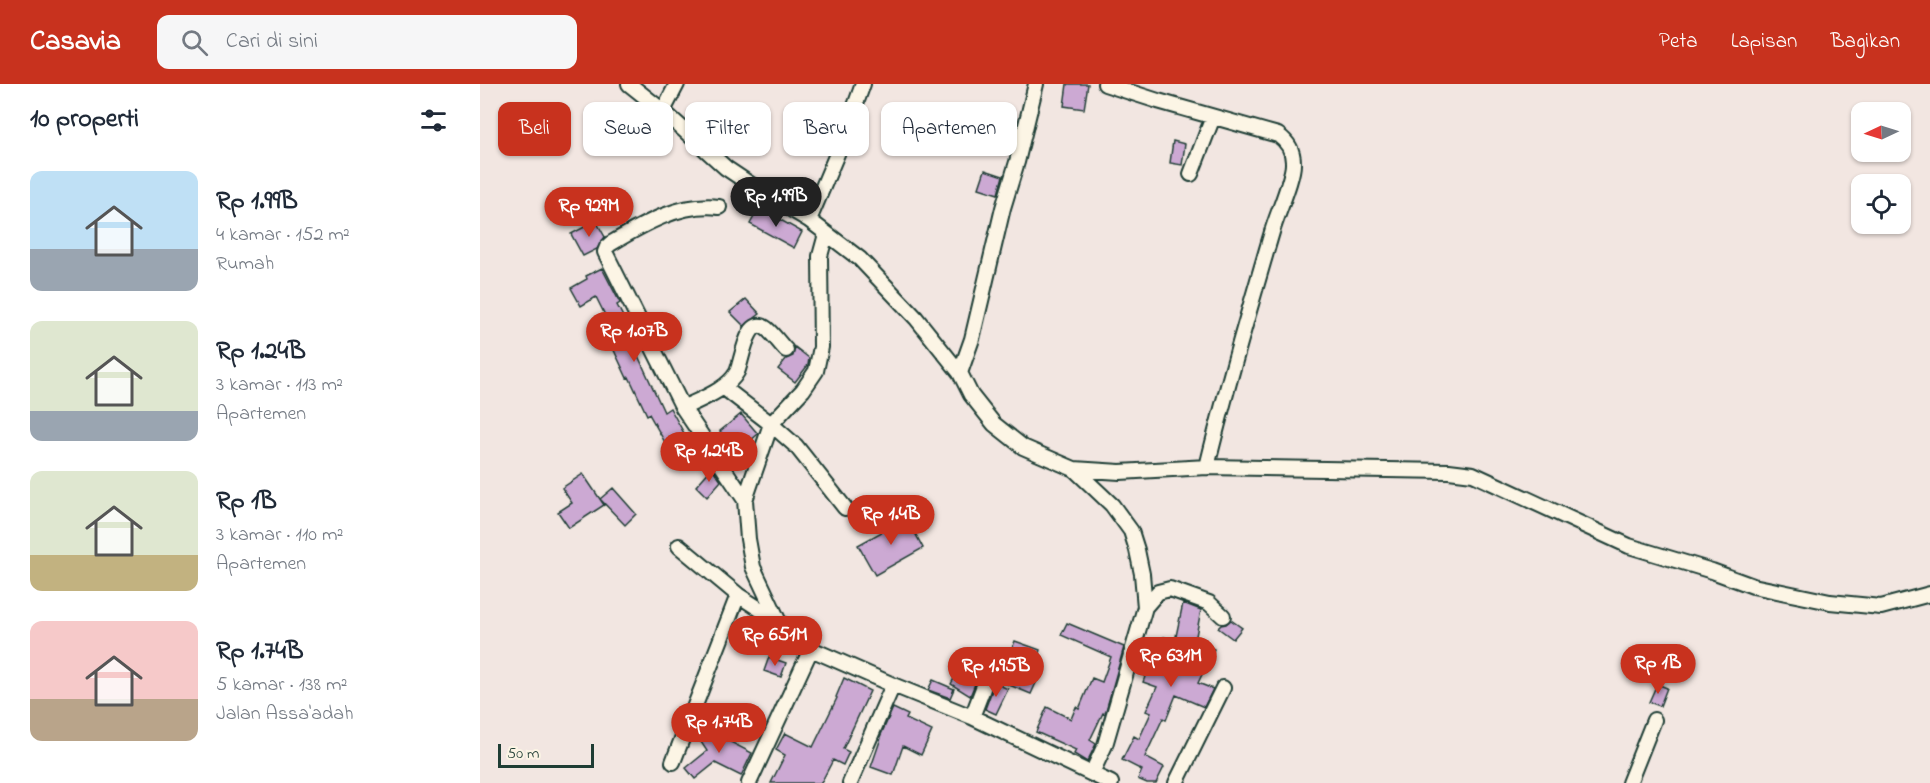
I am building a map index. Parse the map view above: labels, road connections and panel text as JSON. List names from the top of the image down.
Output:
{
  "scale_bar": "50 m",
  "north": "left",
  "page": {
    "header": "Casavia",
    "search": "Cari di sini",
    "nav": ["Peta", "Lapisan", "Bagikan"],
    "heading": "10 properti",
    "chip": [
      "Beli",
      "Sewa",
      "Filter",
      "Baru",
      "Apartemen"
    ],
    "list": [
      {
        "name": "Rp 1.99B",
        "note": "4 kamar · 152 m² · Rumah"
      },
      {
        "name": "Rp 1.24B",
        "note": "3 kamar · 113 m² · Apartemen"
      },
      {
        "name": "Rp 1B",
        "note": "3 kamar · 110 m² · Apartemen"
      },
      {
        "name": "Rp 1.74B",
        "note": "5 kamar · 138 m² · Jalan Assa'adah"
      }
    ],
    "price": [
      "Rp 1.99B",
      "Rp 929M",
      "Rp 1.07B",
      "Rp 1.24B",
      "Rp 1.4B",
      "Rp 651M",
      "Rp 631M",
      "Rp 1B",
      "Rp 1.95B",
      "Rp 1.74B"
    ],
    "scale": "50 m"
  }
}
